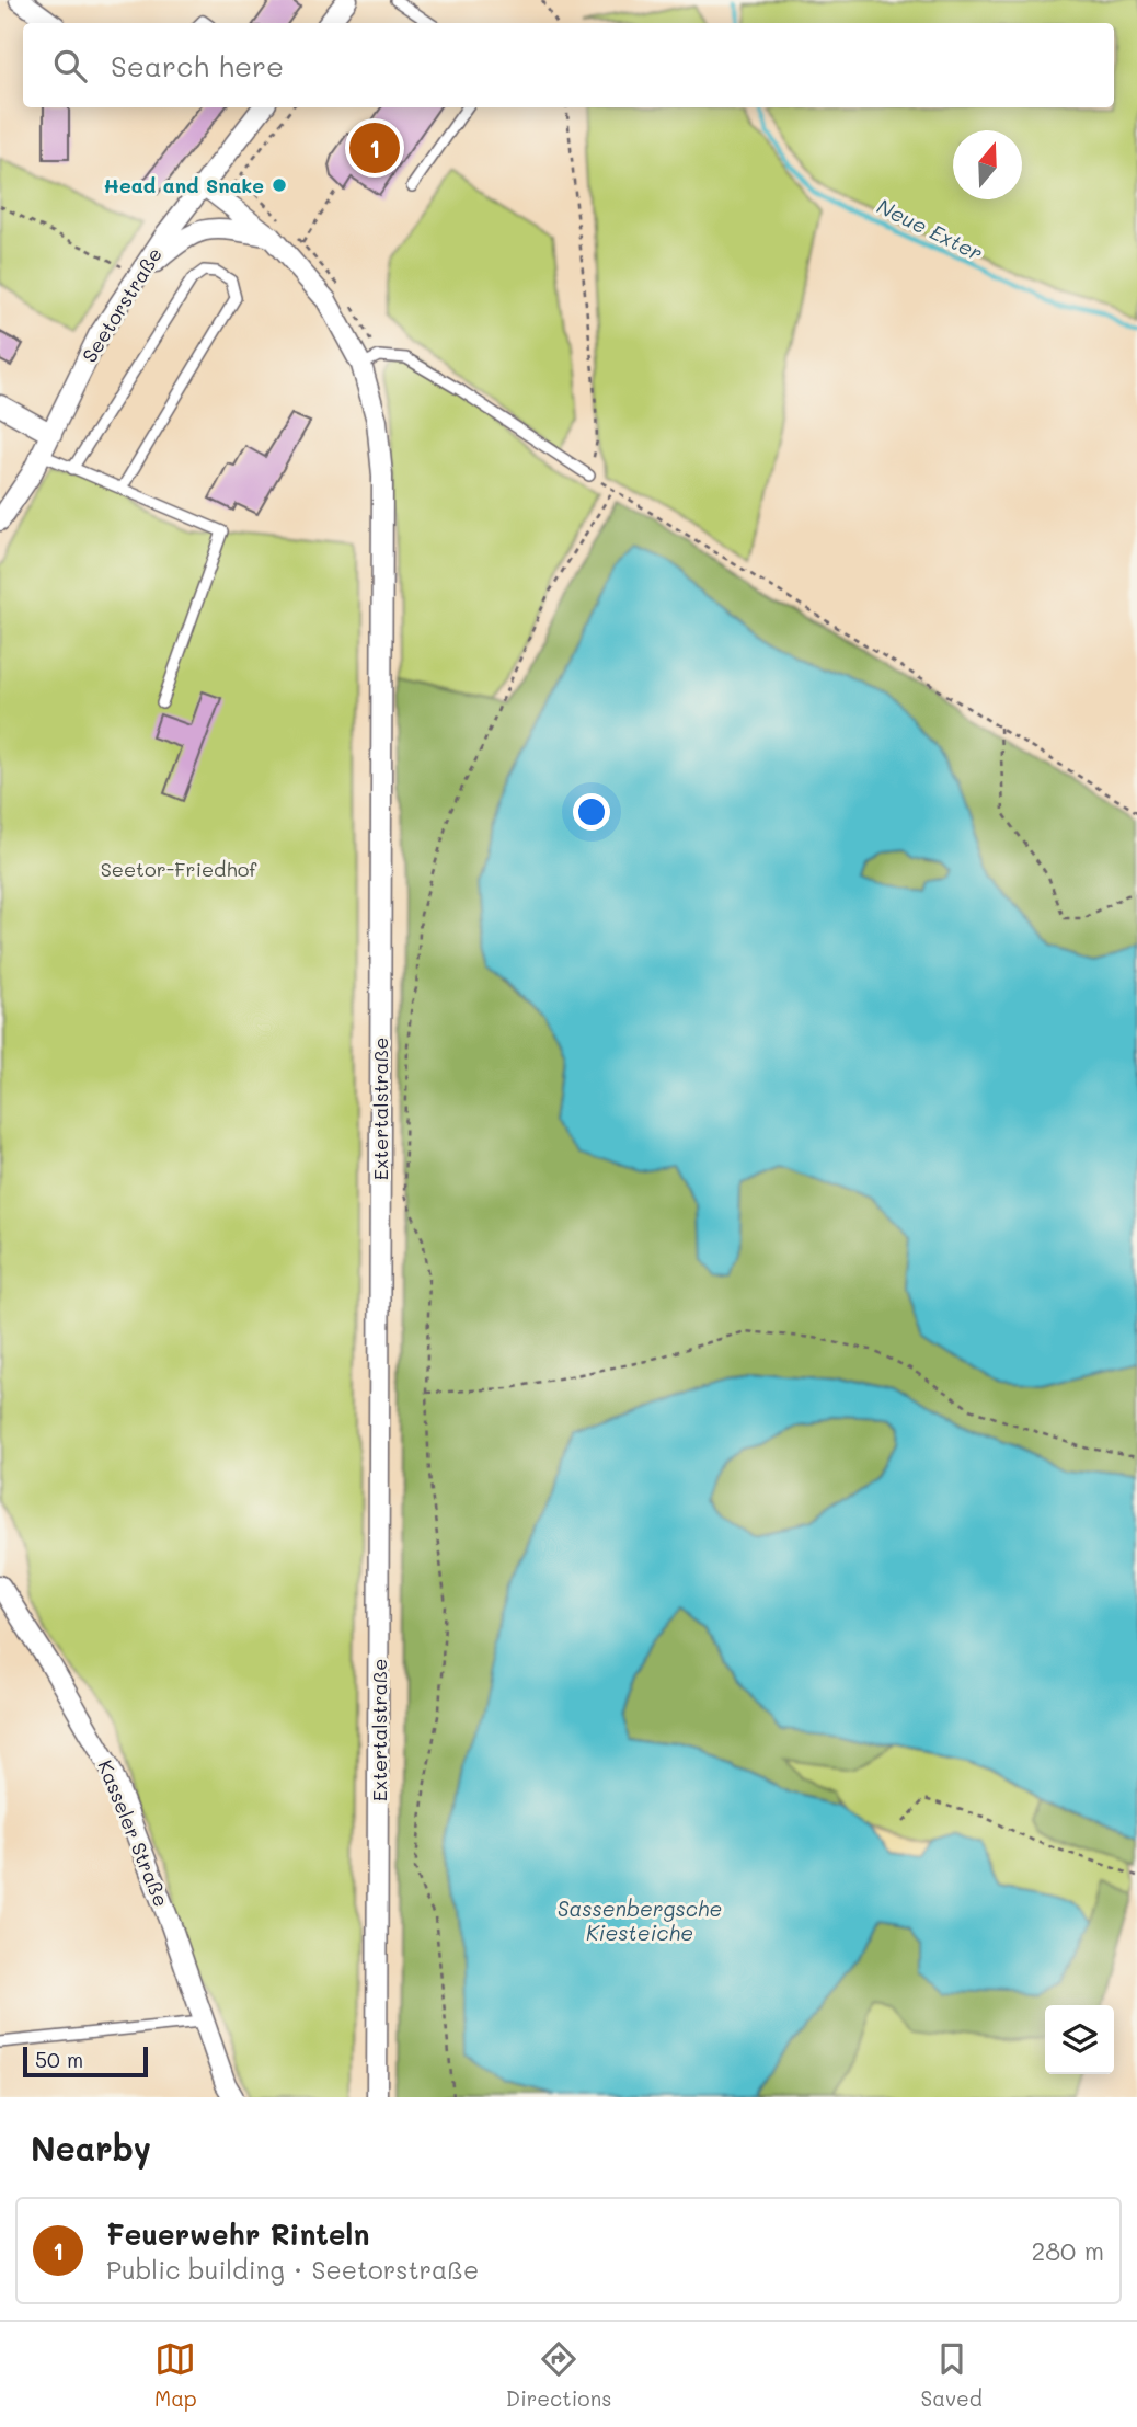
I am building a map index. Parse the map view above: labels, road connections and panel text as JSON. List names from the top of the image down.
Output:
{
  "streets": {
    "street": ["Seetorstraße", "Extertalstraße", "Kasseler Straße"]
  },
  "crossings": [
    ["Seetorstraße", "Extertalstraße"]
  ],
  "water": ["Neue Exter", "Sassenbergsche Kiesteiche"],
  "parks": ["Seetor-Friedhof"],
  "places": ["Head and Snake"],
  "scale_bar": "50 m",
  "north": "top",
  "page": {
    "search": "Search here",
    "pins": "1",
    "scale": "50 m",
    "heading": "Nearby",
    "list": [
      {
        "mark": "1",
        "name": "Feuerwehr Rinteln",
        "note": "Public building · Seetorstraße",
        "value": "280 m"
      }
    ],
    "nav": ["Map", "Directions", "Saved"]
  }
}
